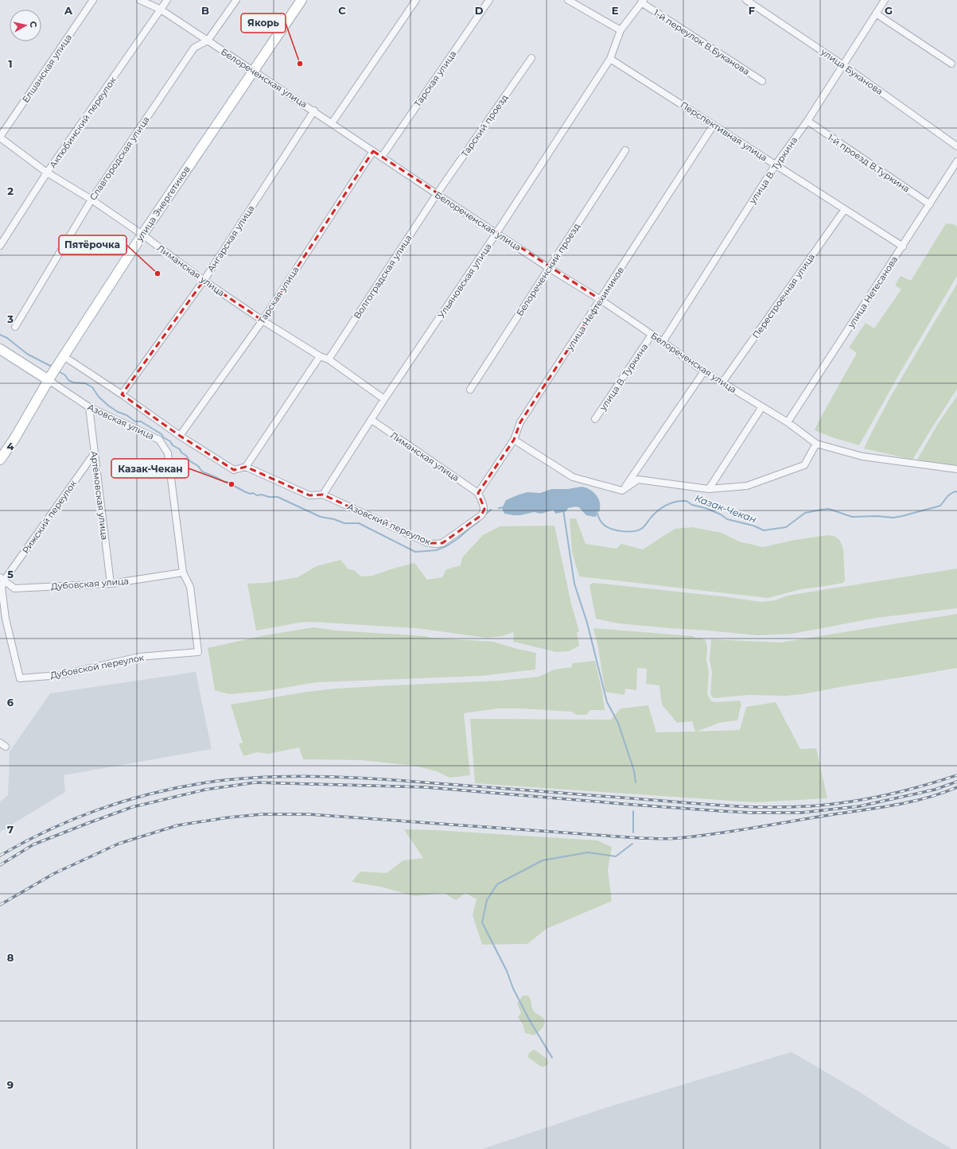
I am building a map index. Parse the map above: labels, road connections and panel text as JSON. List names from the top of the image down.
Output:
{
  "streets": {
    "main road": ["улица Энергетиков", "Азовская улица"],
    "street": [
      "1-й переулок В.Буканова",
      "Елшанская улица",
      "улица Буканова",
      "Белореченская улица",
      "Тарская улица",
      "Актюбинский переулок",
      "Тарский проезд",
      "Перспективная улица",
      "Славгородская улица",
      "1-й проезд В.Туркина",
      "улица В. Туркина",
      "Ангарская улица",
      "Белореченский проезд",
      "Лиманская улица",
      "Волгоградская улица",
      "Ульяновская улица",
      "улица Нетесанова",
      "Перестроечная улица",
      "улица Нефтехимиков",
      "Артёмовская улица",
      "Рижский переулок",
      "Азовский переулок",
      "Дубовская улица",
      "Дубовской переулок"
    ]
  },
  "crossings": [
    ["1-й переулок В.Буканова", "Ульяновская улица"],
    ["Елшанская улица", "Лиманская улица"],
    ["улица Буканова", "улица В. Туркина"],
    ["Белореченская улица", "Тарская улица"],
    ["Белореченская улица", "Актюбинский переулок"],
    ["Белореченская улица", "Тарский проезд"],
    ["Белореченская улица", "Славгородская улица"],
    ["Белореченская улица", "улица В. Туркина"],
    ["Белореченская улица", "улица Энергетиков"],
    ["Белореченская улица", "Ангарская улица"],
    ["Белореченская улица", "Белореченский проезд"],
    ["Белореченская улица", "Волгоградская улица"],
    ["Белореченская улица", "Ульяновская улица"],
    ["Белореченская улица", "улица Нетесанова"],
    ["Белореченская улица", "Перестроечная улица"],
    ["Белореченская улица", "улица Нефтехимиков"],
    ["Тарская улица", "Лиманская улица"],
    ["Актюбинский переулок", "Лиманская улица"],
    ["Тарский проезд", "Волгоградская улица"],
    ["Перспективная улица", "улица В. Туркина"],
    ["Перспективная улица", "Ульяновская улица"],
    ["Перспективная улица", "улица Нетесанова"],
    ["Перспективная улица", "Перестроечная улица"],
    ["Перспективная улица", "улица Нефтехимиков"],
    ["Славгородская улица", "Лиманская улица"],
    ["1-й проезд В.Туркина", "улица В. Туркина"],
    ["1-й проезд В.Туркина", "улица Нетесанова"],
    ["улица Энергетиков", "Лиманская улица"],
    ["улица Энергетиков", "Азовская улица"],
    ["Ангарская улица", "Лиманская улица"],
    ["Лиманская улица", "Волгоградская улица"],
    ["Лиманская улица", "Ульяновская улица"],
    ["Лиманская улица", "улица Нефтехимиков"],
    ["Лиманская улица", "Азовский переулок"],
    ["Ульяновская улица", "Азовский переулок"],
    ["улица Нефтехимиков", "Азовский переулок"],
    ["Азовская улица", "Артёмовская улица"],
    ["Азовская улица", "Дубовская улица"],
    ["Азовская улица", "Дубовской переулок"],
    ["Артёмовская улица", "Рижский переулок"],
    ["Артёмовская улица", "Дубовская улица"],
    ["Рижский переулок", "Дубовская улица"],
    ["Рижский переулок", "Дубовской переулок"],
    ["Дубовская улица", "Дубовской переулок"]
  ],
  "water": ["Казак-Чекан"],
  "places": ["Якорь", "Пятёрочка", "Казак-Чекан"],
  "north": "right",
  "grid": {
    "columns": [
      "A",
      "B",
      "C",
      "D",
      "E",
      "F",
      "G"
    ],
    "rows": [
      "1",
      "2",
      "3",
      "4",
      "5",
      "6",
      "7",
      "8",
      "9"
    ]
  }
}
